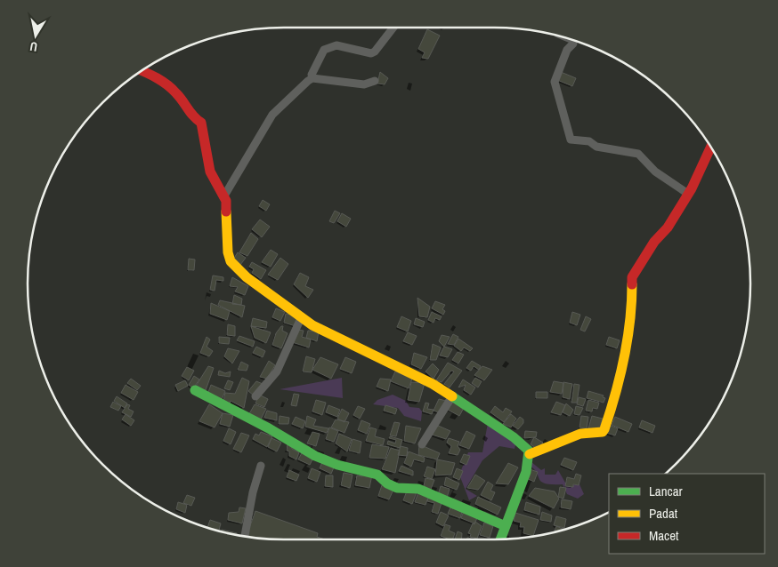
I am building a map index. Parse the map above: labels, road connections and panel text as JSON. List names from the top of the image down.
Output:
{
  "legend": ["Lancar", "Padat", "Macet"],
  "north": "bottom"
}
